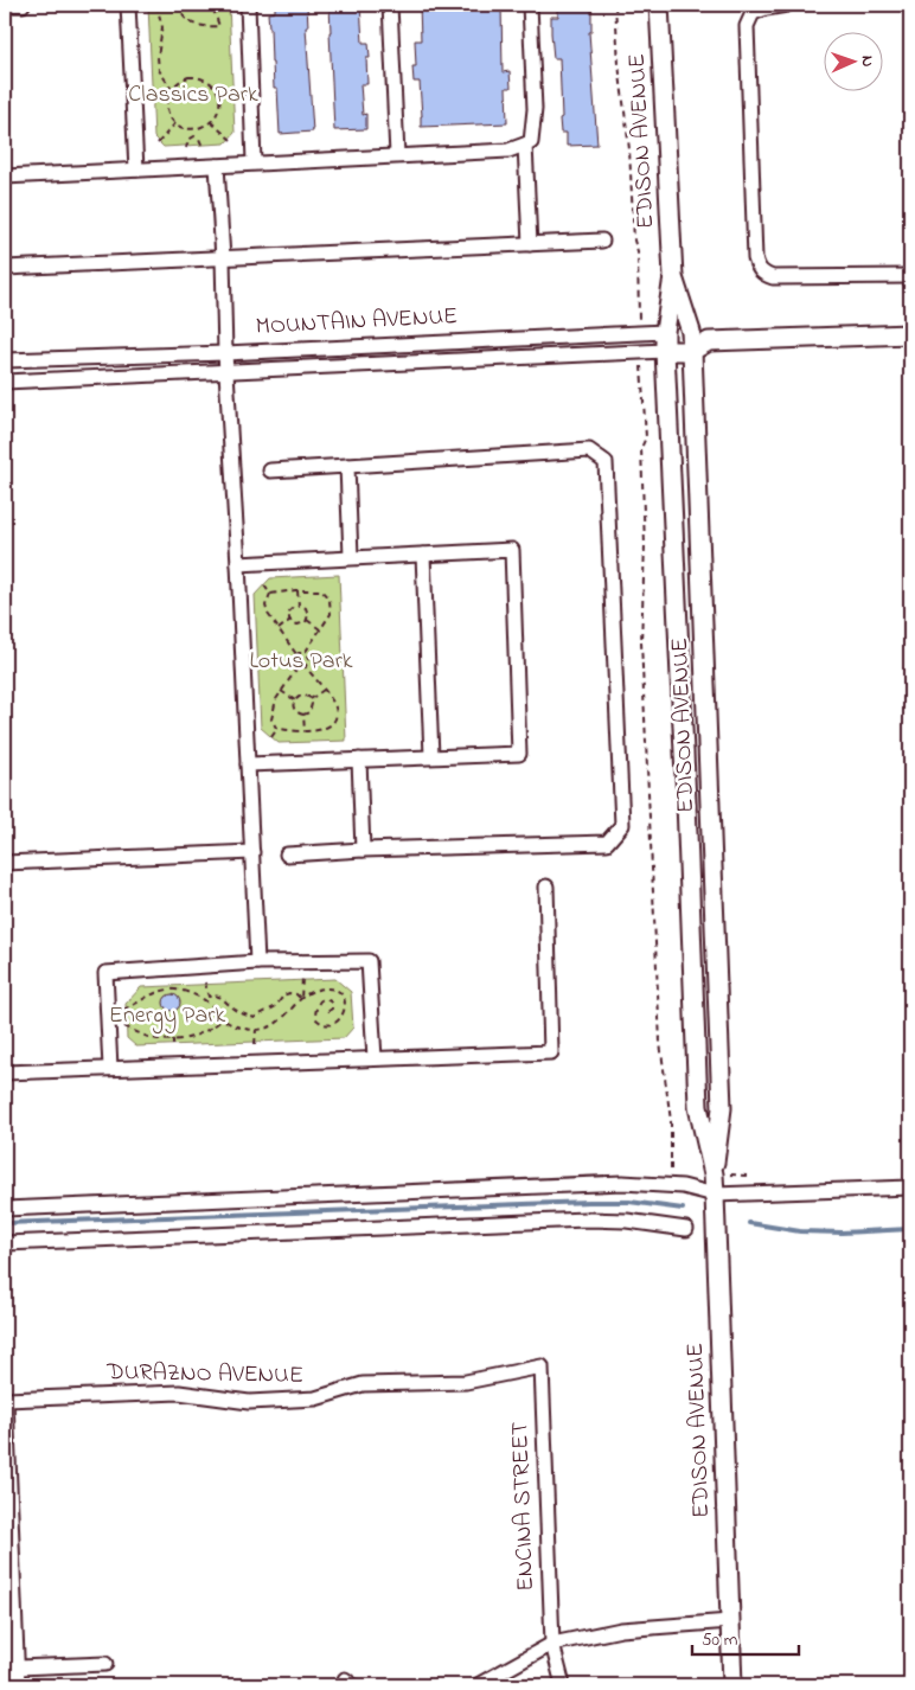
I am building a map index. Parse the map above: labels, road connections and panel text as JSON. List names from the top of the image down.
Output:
{
  "streets": {
    "main road": ["EDISON AVENUE", "MOUNTAIN AVENUE"],
    "street": ["DURAZNO AVENUE", "ENCINA STREET"]
  },
  "crossings": [
    ["EDISON AVENUE", "MOUNTAIN AVENUE"],
    ["DURAZNO AVENUE", "ENCINA STREET"]
  ],
  "parks": ["Classics Park", "Lotus Park", "Energy Park"],
  "scale_bar": "50 m",
  "north": "right"
}
